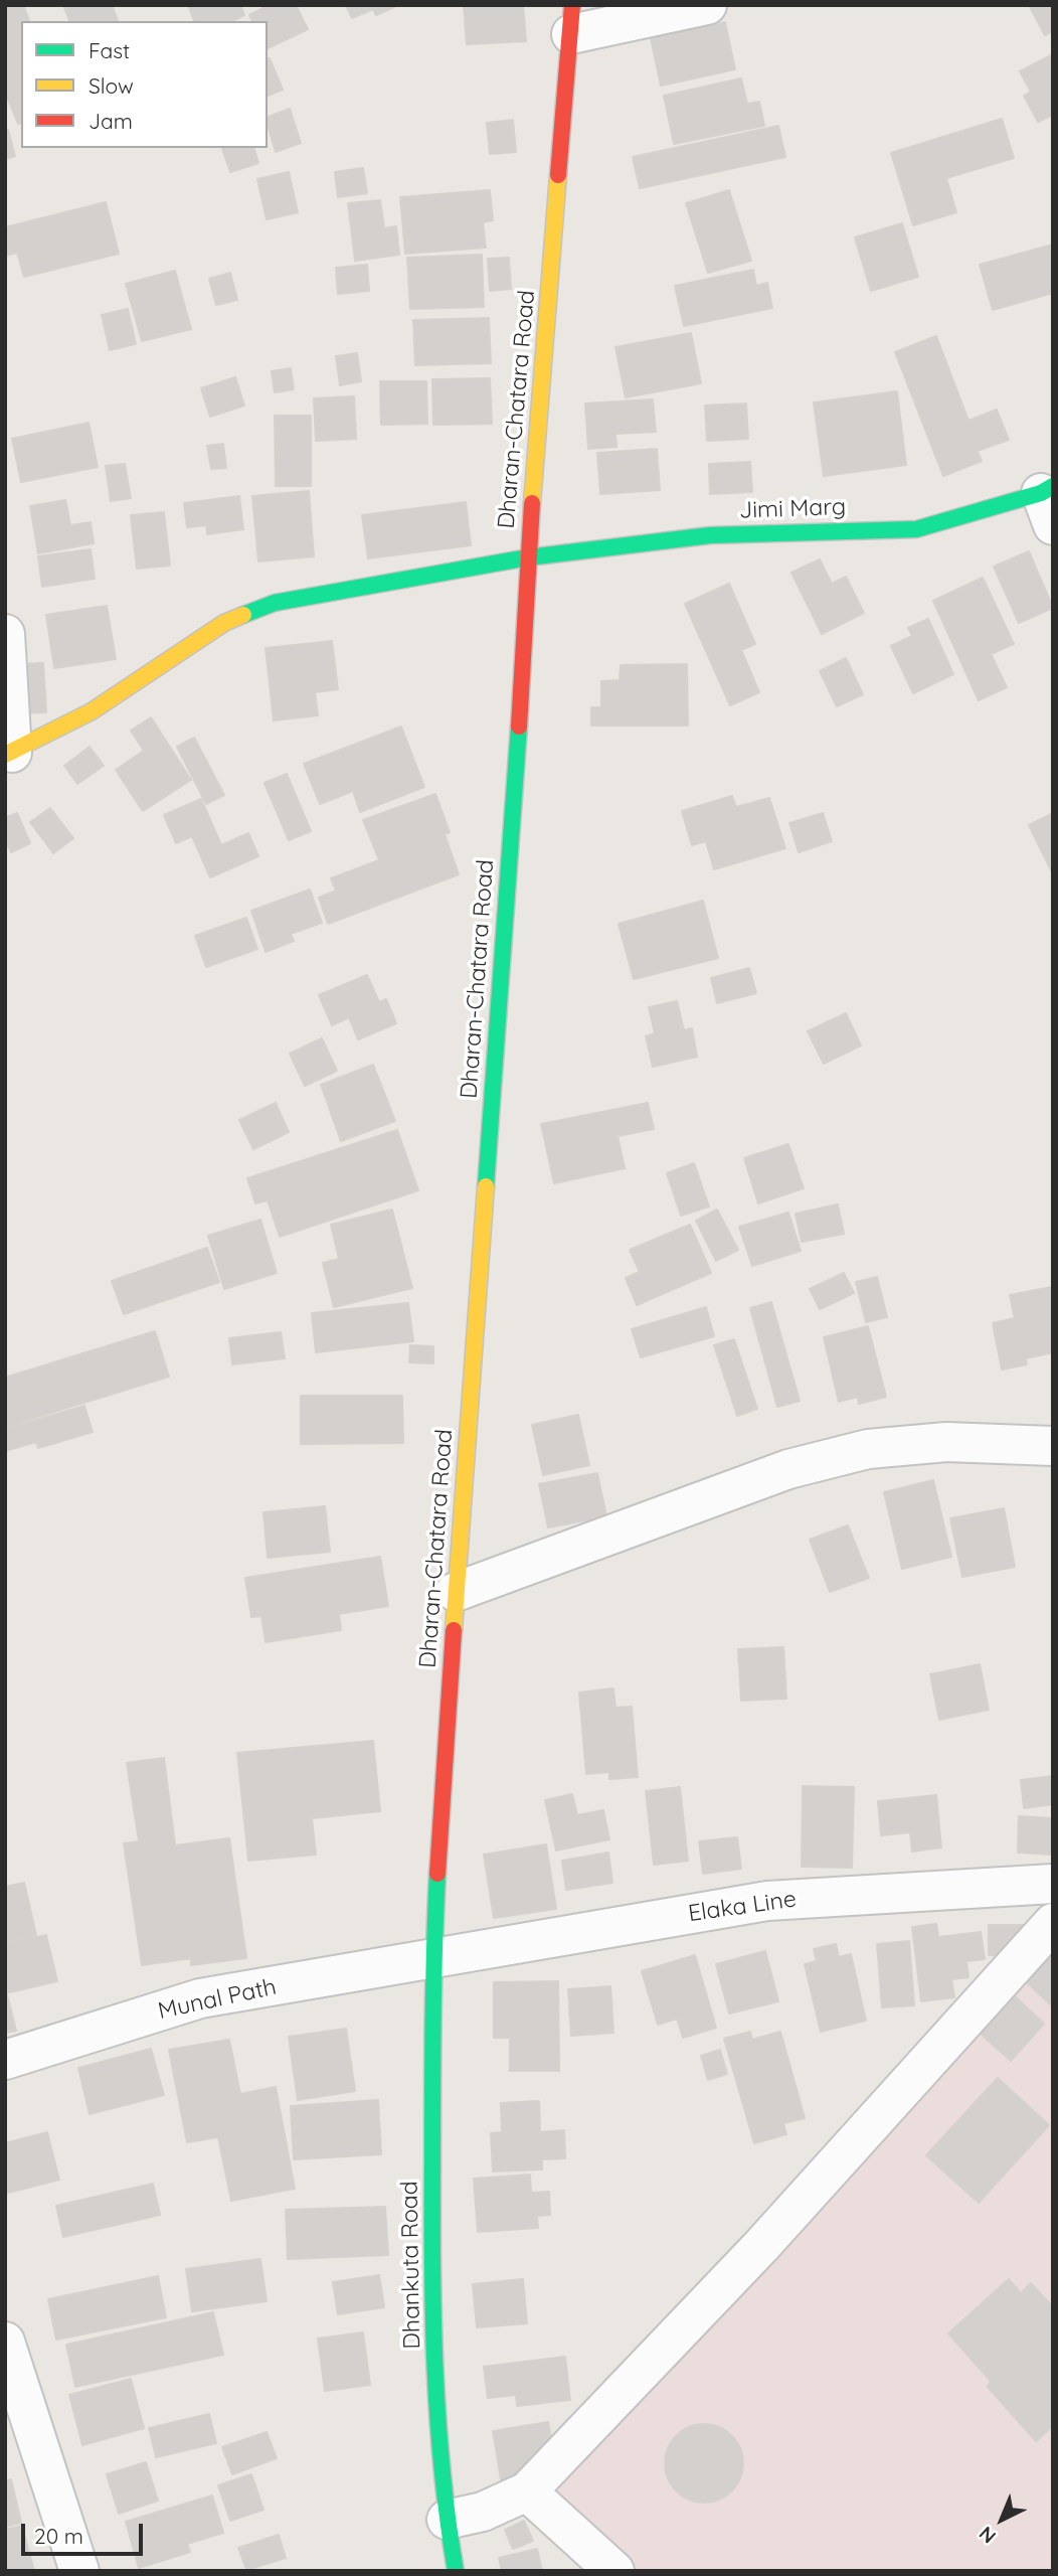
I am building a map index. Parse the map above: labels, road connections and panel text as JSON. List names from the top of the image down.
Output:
{
  "streets": {
    "main road": ["Dharan-Chatara Road", "Jimi Marg", "Dhankuta Road"],
    "street": ["Elaka Line", "Munal Path"]
  },
  "crossings": [
    ["Dharan-Chatara Road", "Jimi Marg"],
    ["Dharan-Chatara Road", "Elaka Line"],
    ["Dharan-Chatara Road", "Munal Path"],
    ["Dharan-Chatara Road", "Dhankuta Road"],
    ["Elaka Line", "Munal Path"],
    ["Elaka Line", "Dhankuta Road"],
    ["Munal Path", "Dhankuta Road"]
  ],
  "legend": ["Fast", "Slow", "Jam"],
  "scale_bar": "20 m",
  "north": "bottom left"
}
